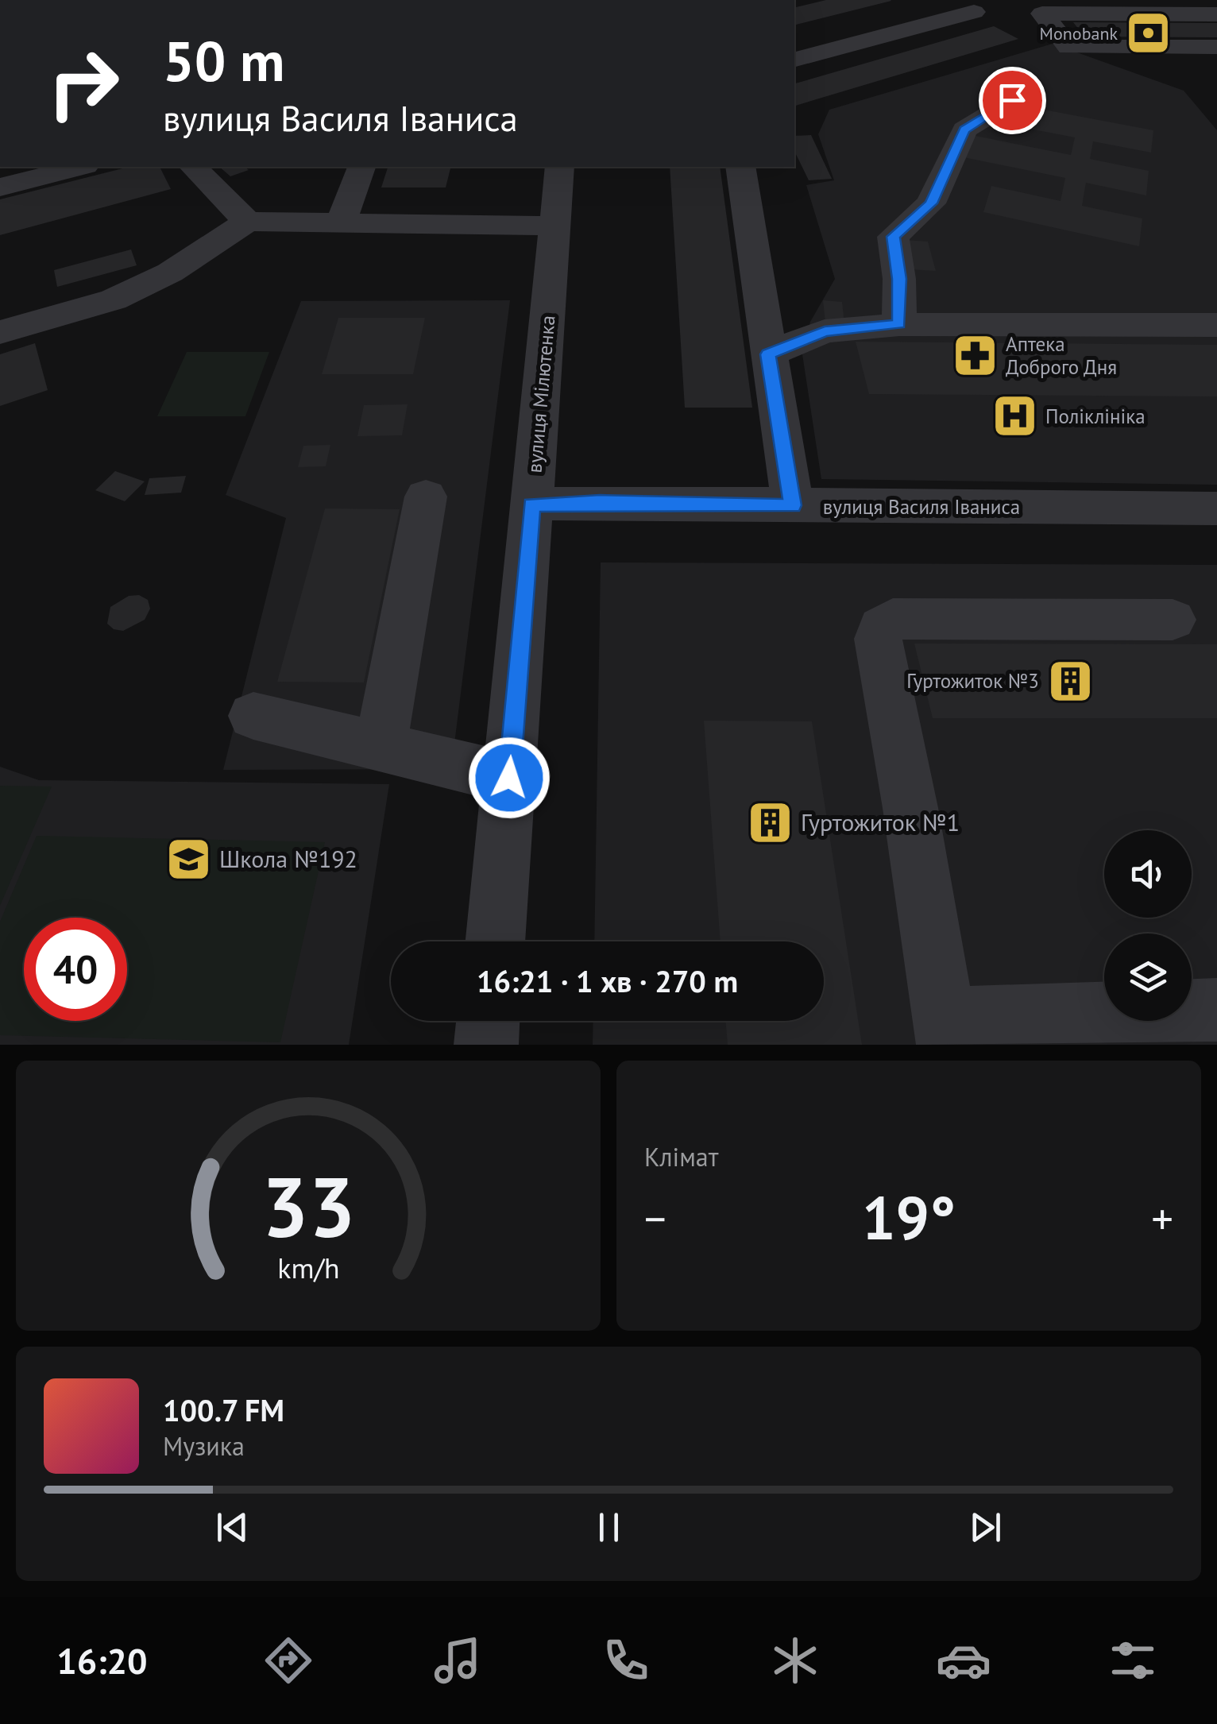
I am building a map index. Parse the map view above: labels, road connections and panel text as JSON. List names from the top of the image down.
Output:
{
  "streets": {
    "street": ["вулиця Мілютенка", "вулиця Василя Іваниса"]
  },
  "crossings": [
    ["вулиця Мілютенка", "вулиця Василя Іваниса"]
  ],
  "places": {
    "bank": ["Monobank"],
    "pharmacy": ["Аптека Доброго Дня"],
    "hospital": ["Поліклініка"],
    "building": ["Гуртожиток №3", "Гуртожиток №1"],
    "school or university": ["Школа №192"]
  },
  "page": {
    "turn": ["50 m", "вулиця Василя Іваниса"],
    "limit": "40",
    "trip": "16:21 · 1 хв · 270 m",
    "tile": "Клімат",
    "heat": ["−", "19°", "+"],
    "song": ["100.7 FM", "Музика"],
    "tabs": "16:20",
    "gauge": ["33", "km/h"]
  }
}
